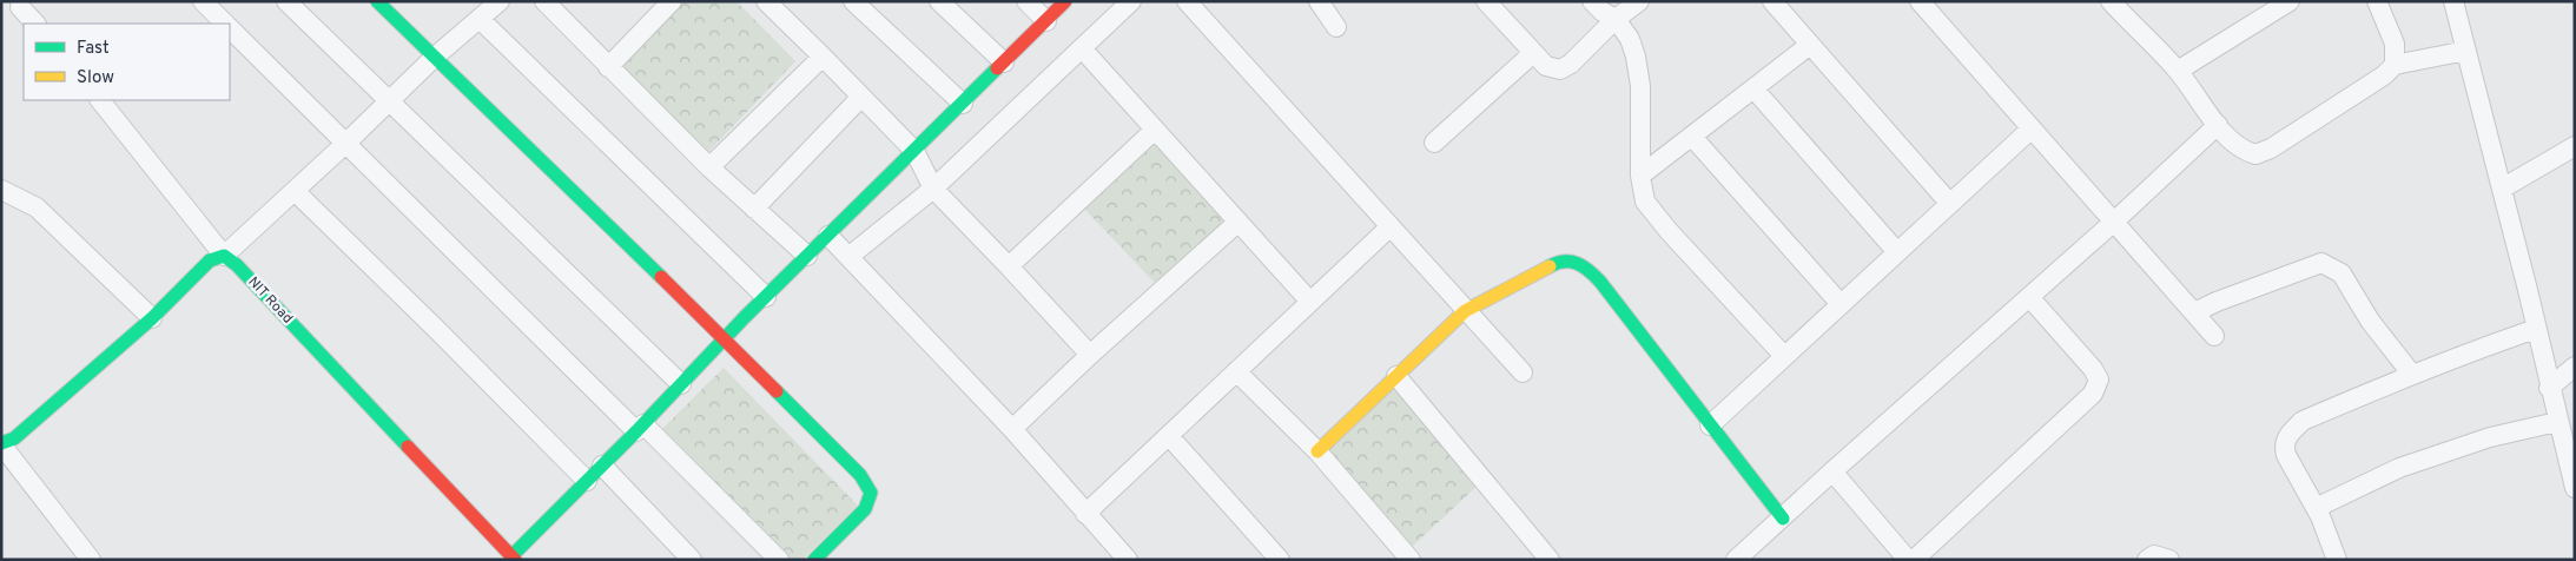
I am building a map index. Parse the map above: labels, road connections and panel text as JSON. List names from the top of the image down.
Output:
{
  "streets": {
    "street": ["NIT Road"]
  },
  "legend": ["Fast", "Slow"]
}
